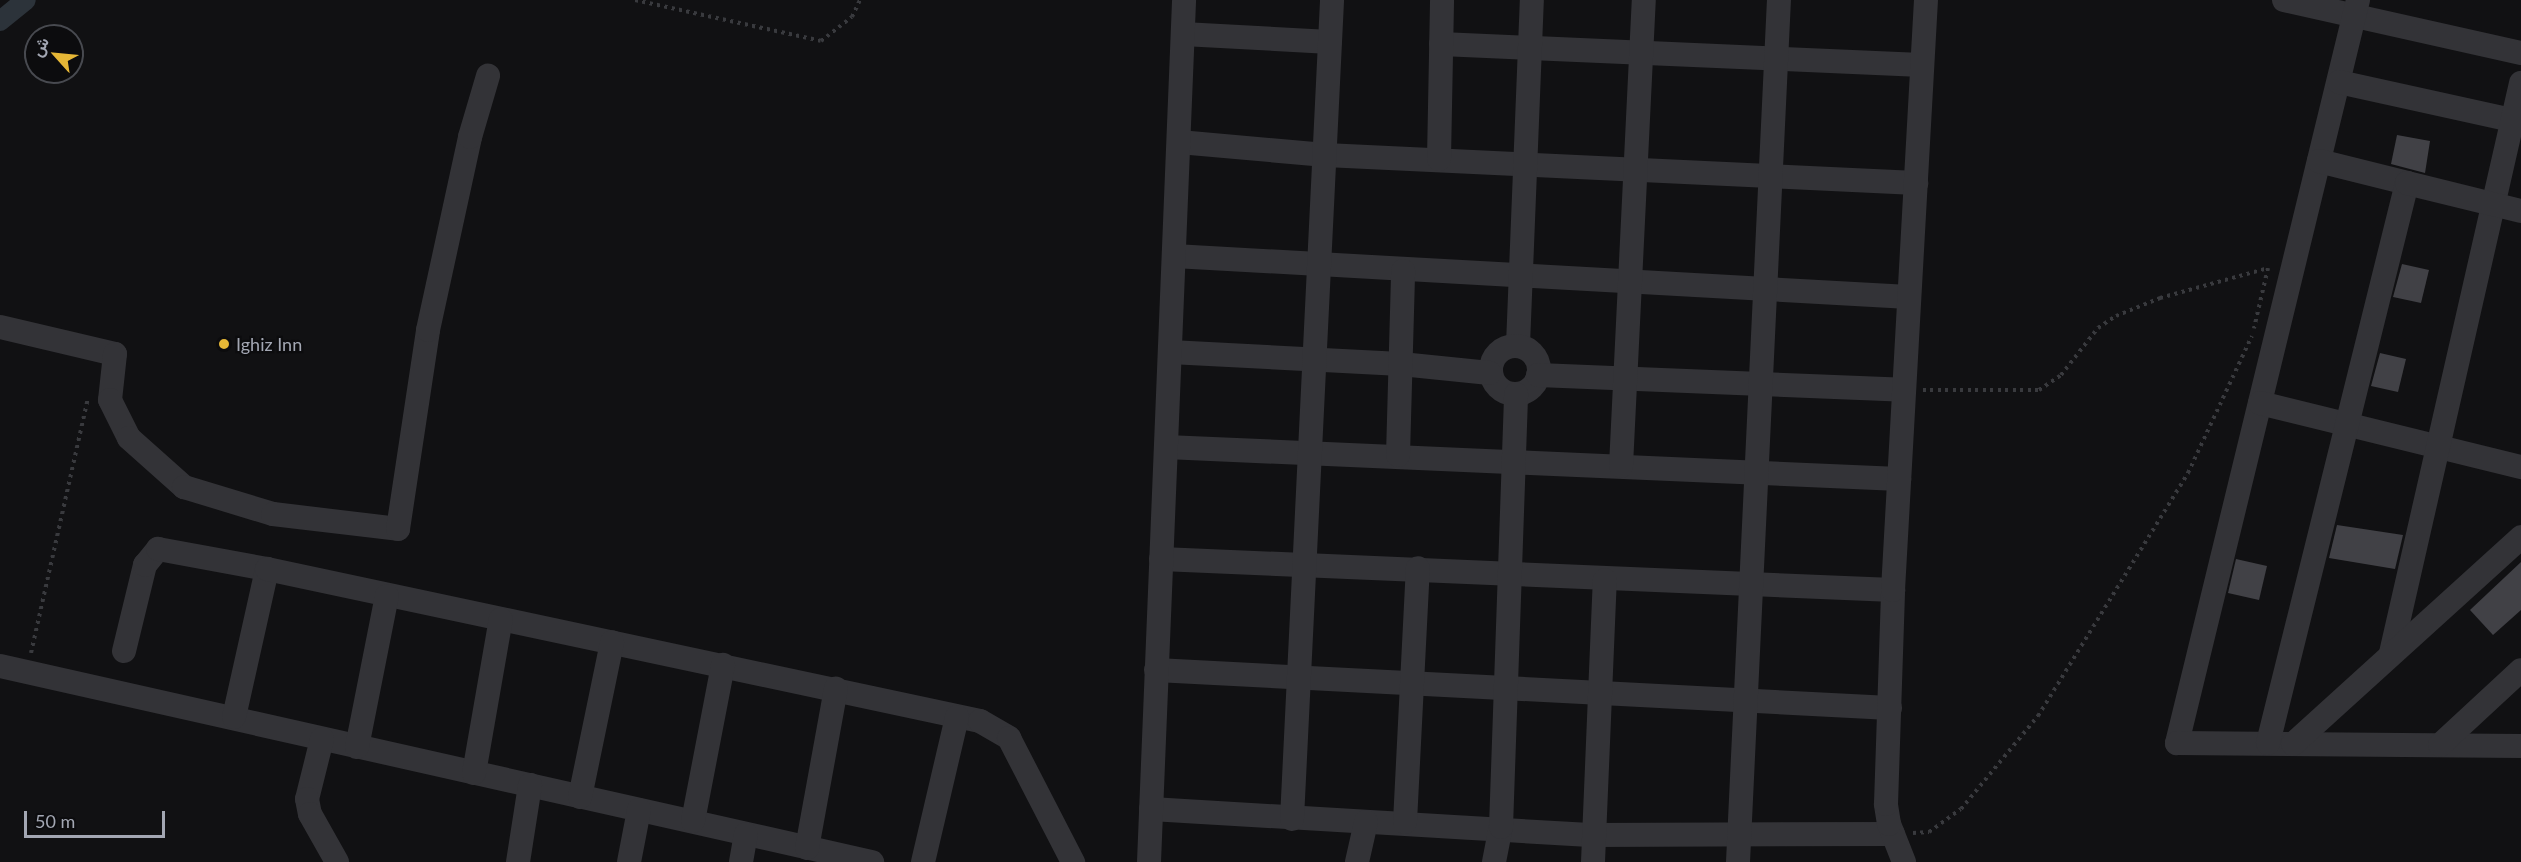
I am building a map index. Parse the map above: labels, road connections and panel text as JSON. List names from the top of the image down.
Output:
{
  "places": ["Ighiz Inn"],
  "scale_bar": "50 m",
  "north": "top left"
}
